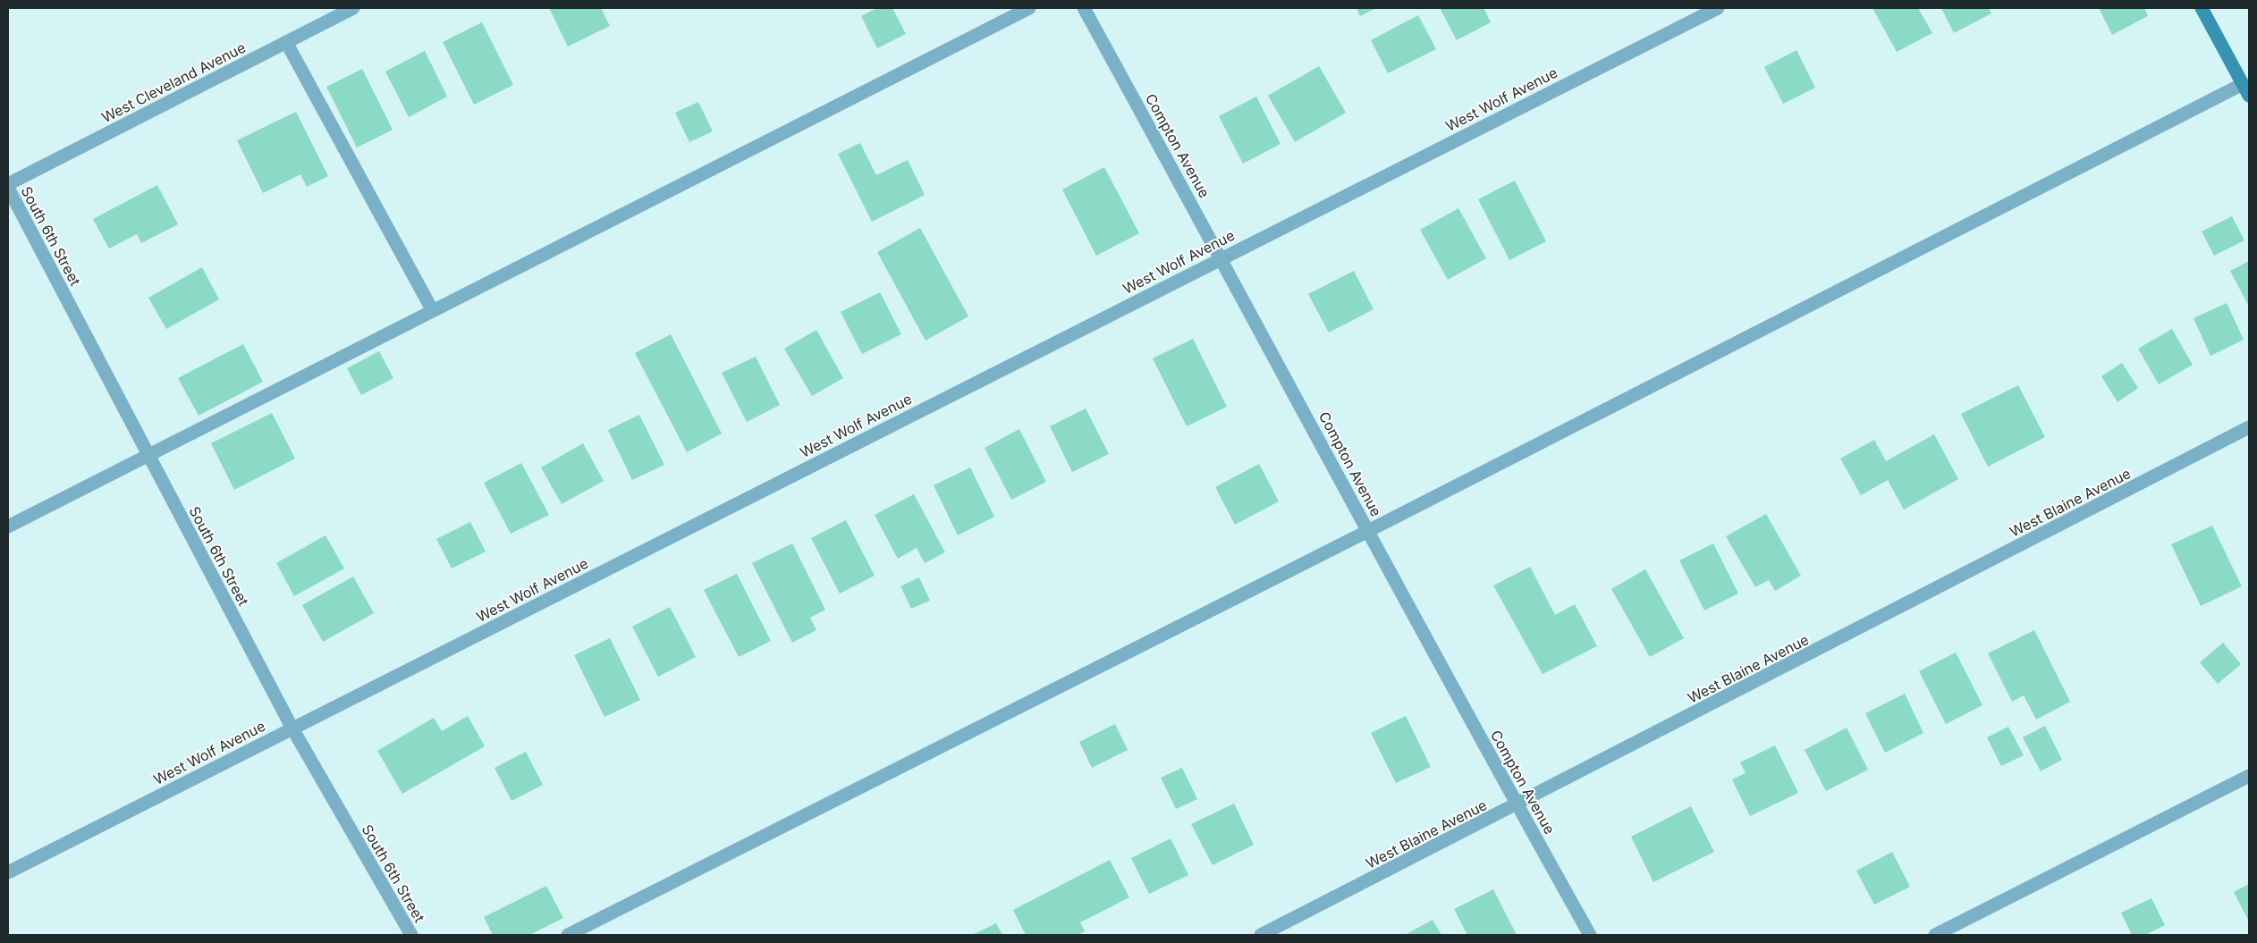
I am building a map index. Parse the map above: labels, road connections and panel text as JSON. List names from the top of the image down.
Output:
{
  "streets": {
    "street": [
      "West Cleveland Avenue",
      "West Wolf Avenue",
      "Compton Avenue",
      "South 6th Street",
      "West Blaine Avenue"
    ]
  },
  "crossings": [
    ["West Cleveland Avenue", "South 6th Street"],
    ["West Wolf Avenue", "Compton Avenue"],
    ["West Wolf Avenue", "South 6th Street"],
    ["Compton Avenue", "West Blaine Avenue"]
  ]
}
